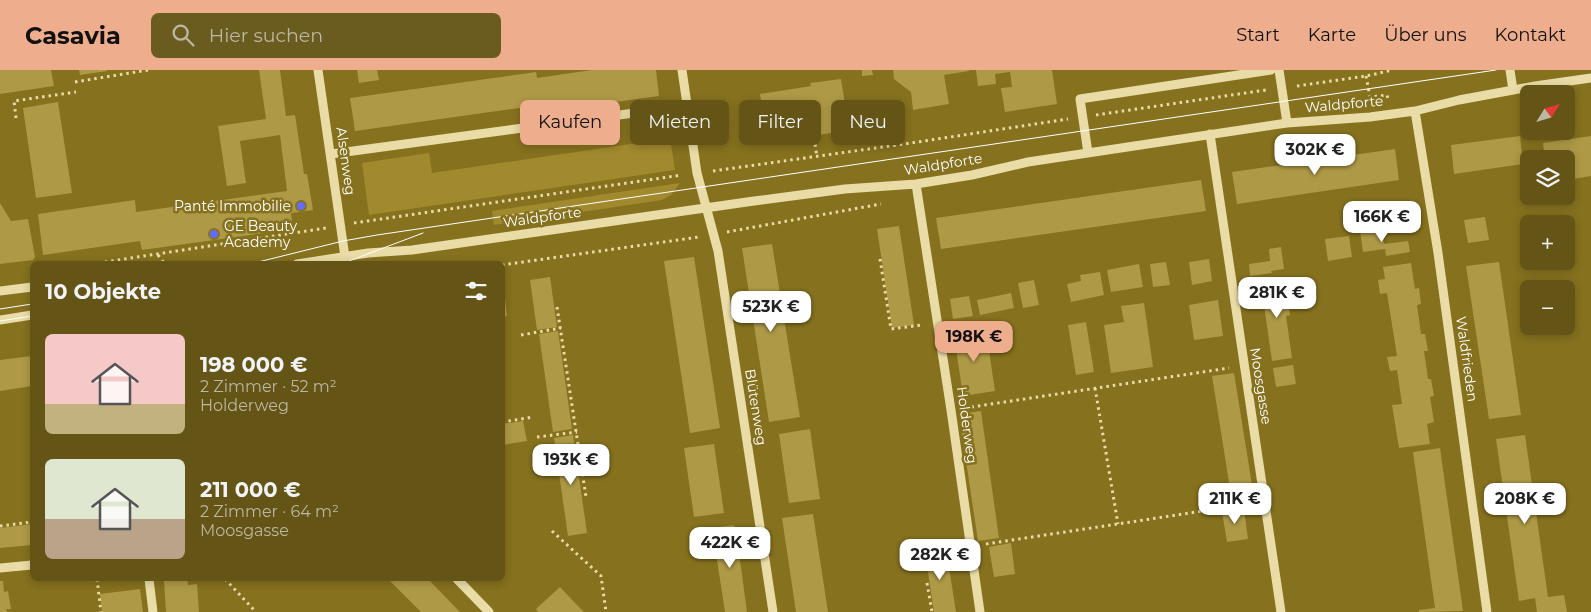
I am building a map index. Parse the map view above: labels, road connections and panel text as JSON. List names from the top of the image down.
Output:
{
  "streets": {
    "street": [
      "Waldpforte",
      "Alsenweg",
      "Waldfrieden",
      "Moosgasse",
      "Blütenweg",
      "Holderweg"
    ]
  },
  "crossings": [
    ["Waldpforte", "Alsenweg"],
    ["Waldpforte", "Waldfrieden"],
    ["Waldpforte", "Moosgasse"],
    ["Waldpforte", "Blütenweg"],
    ["Waldpforte", "Holderweg"]
  ],
  "places": ["Panté Immobilie", "GE Beauty Academy"],
  "north": "top right",
  "page": {
    "header": "Casavia",
    "search": "Hier suchen",
    "nav": [
      "Start",
      "Karte",
      "Über uns",
      "Kontakt"
    ],
    "map_buttons": ["+", "−"],
    "chip": [
      "Kaufen",
      "Mieten",
      "Filter",
      "Neu"
    ],
    "price": [
      "302K €",
      "166K €",
      "281K €",
      "523K €",
      "198K €",
      "193K €",
      "211K €",
      "208K €",
      "422K €",
      "282K €"
    ],
    "heading": "10 Objekte",
    "list": [
      {
        "name": "198 000 €",
        "note": "2 Zimmer · 52 m² · Holderweg"
      },
      {
        "name": "211 000 €",
        "note": "2 Zimmer · 64 m² · Moosgasse"
      }
    ]
  }
}
